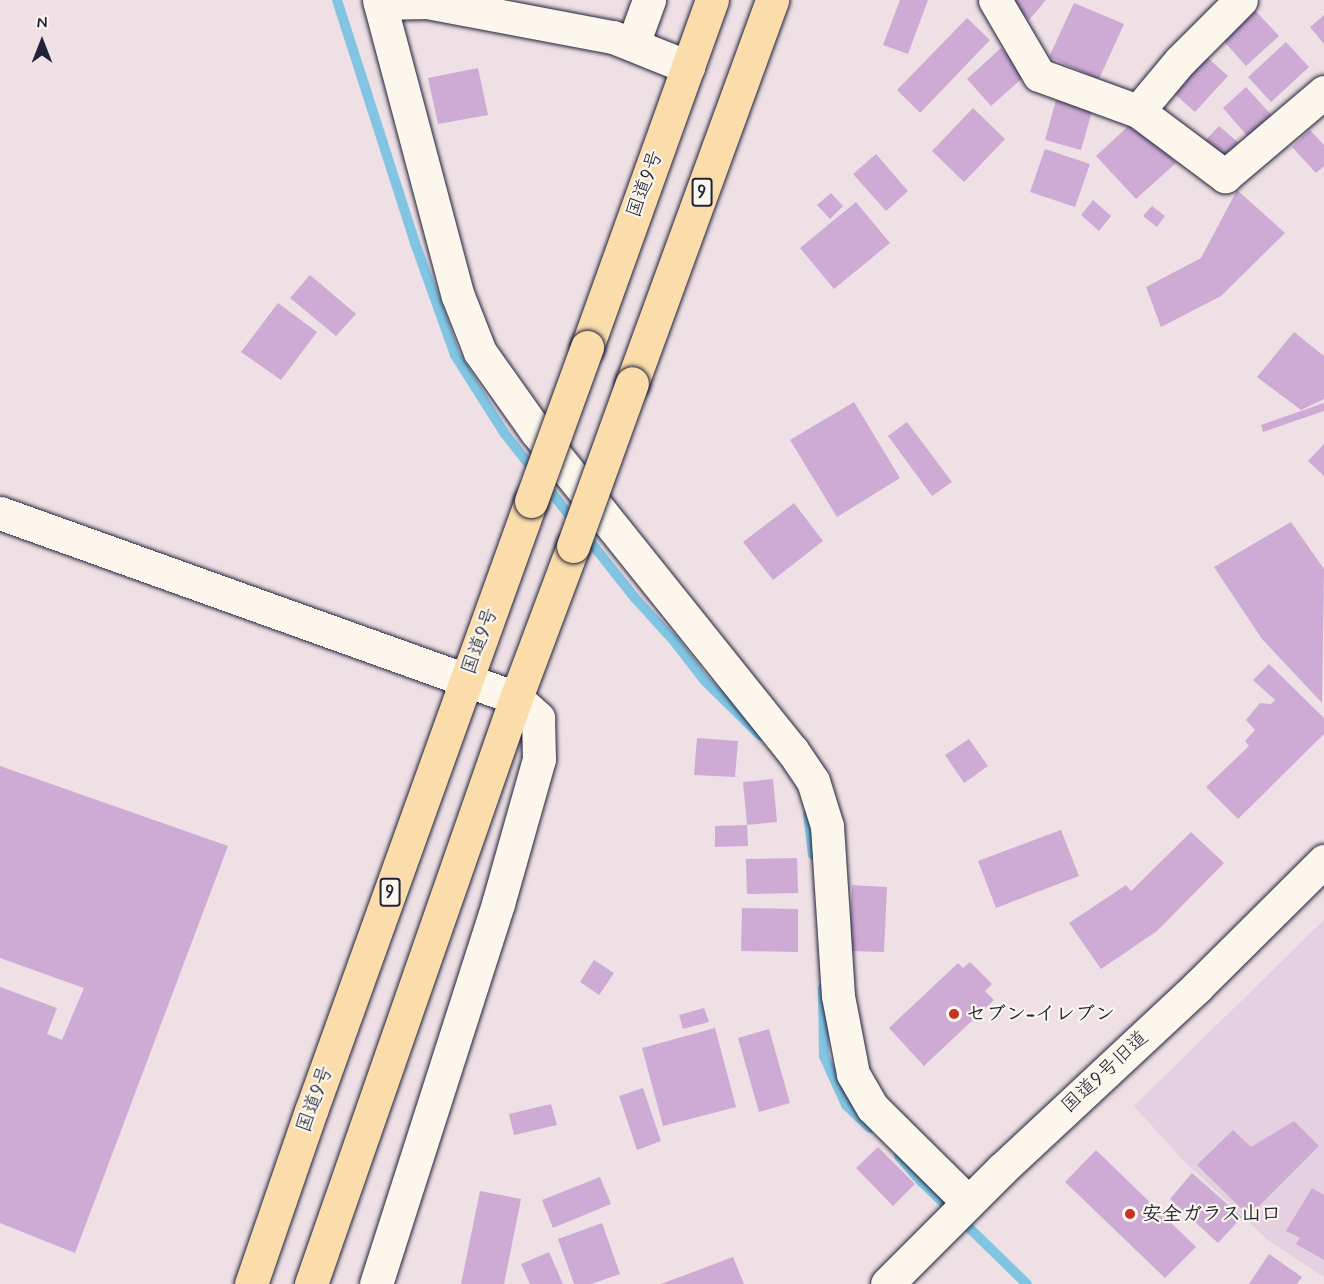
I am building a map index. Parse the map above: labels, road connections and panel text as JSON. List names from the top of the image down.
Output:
{
  "streets": {
    "highway": ["国道9号", "9"],
    "street": ["国道9号旧道"]
  },
  "places": ["セブン-イレブン", "安全ガラス山口"],
  "north": "top"
}
